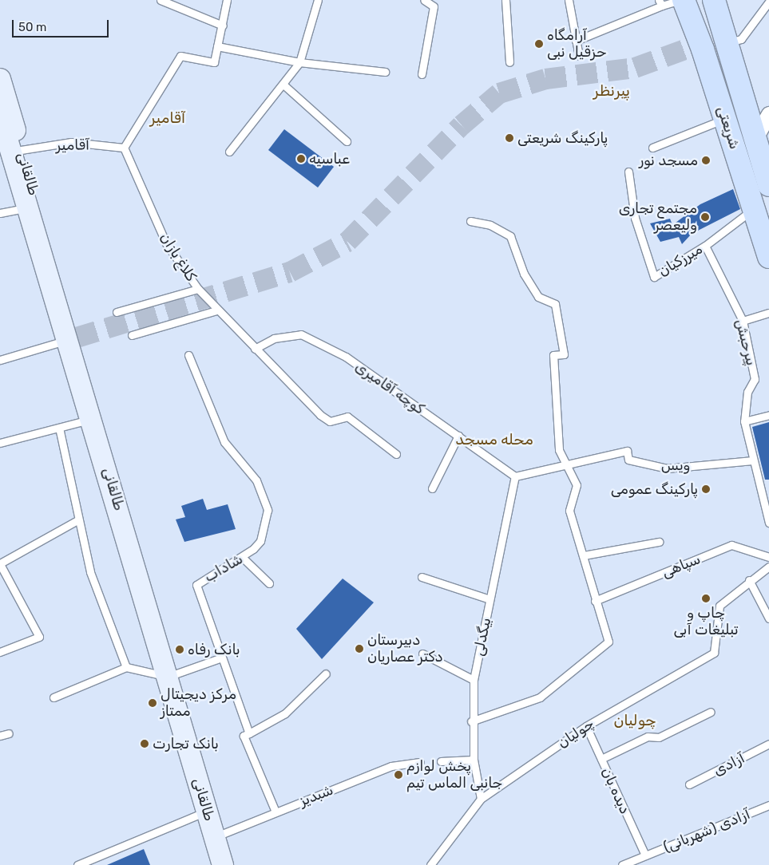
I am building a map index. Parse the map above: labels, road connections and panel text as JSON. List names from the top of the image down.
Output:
{
  "streets": {
    "main road": ["شریعتی", "طالقانی"],
    "lane": [
      "آقامیر",
      "کلاغ بازان",
      "میرزکیان",
      "پیرحبش",
      "کوچه آقامیری",
      "ویس",
      "سپاهی",
      "شاداب",
      "بیگدلی",
      "چولیان",
      "آزادی",
      "دیده بان",
      "شبدیز",
      "آزادی (شهربانی)"
    ]
  },
  "crossings": [
    ["شریعتی", "میرزکیان"],
    ["آقامیر", "طالقانی"],
    ["آقامیر", "کلاغ بازان"],
    ["طالقانی", "شبدیز"],
    ["میرزکیان", "پیرحبش"],
    ["کوچه آقامیری", "بیگدلی"],
    ["شاداب", "شبدیز"],
    ["بیگدلی", "چولیان"],
    ["چولیان", "دیده بان"],
    ["دیده بان", "آزادی (شهربانی)"]
  ],
  "districts": [
    "پیرنظر",
    "آقامیر",
    "محله مسجد",
    "چولیان"
  ],
  "places": [
    "آرامگاه حزقیل نبی",
    "پارکینگ شریعتی",
    "عباسیه",
    "مسجد نور",
    "مجتمع تجاری ولیعصر",
    "پارکینگ عمومی",
    "چاپ و تبلیغات آبی",
    "دبیرستان دکتر عصاریان",
    "بانک رفاه",
    "مرکز دیجیتال ممتاز",
    "بانک تجارت",
    "پخش لوازم جانبی الماس تیم"
  ],
  "scale_bar": "50 m"
}
